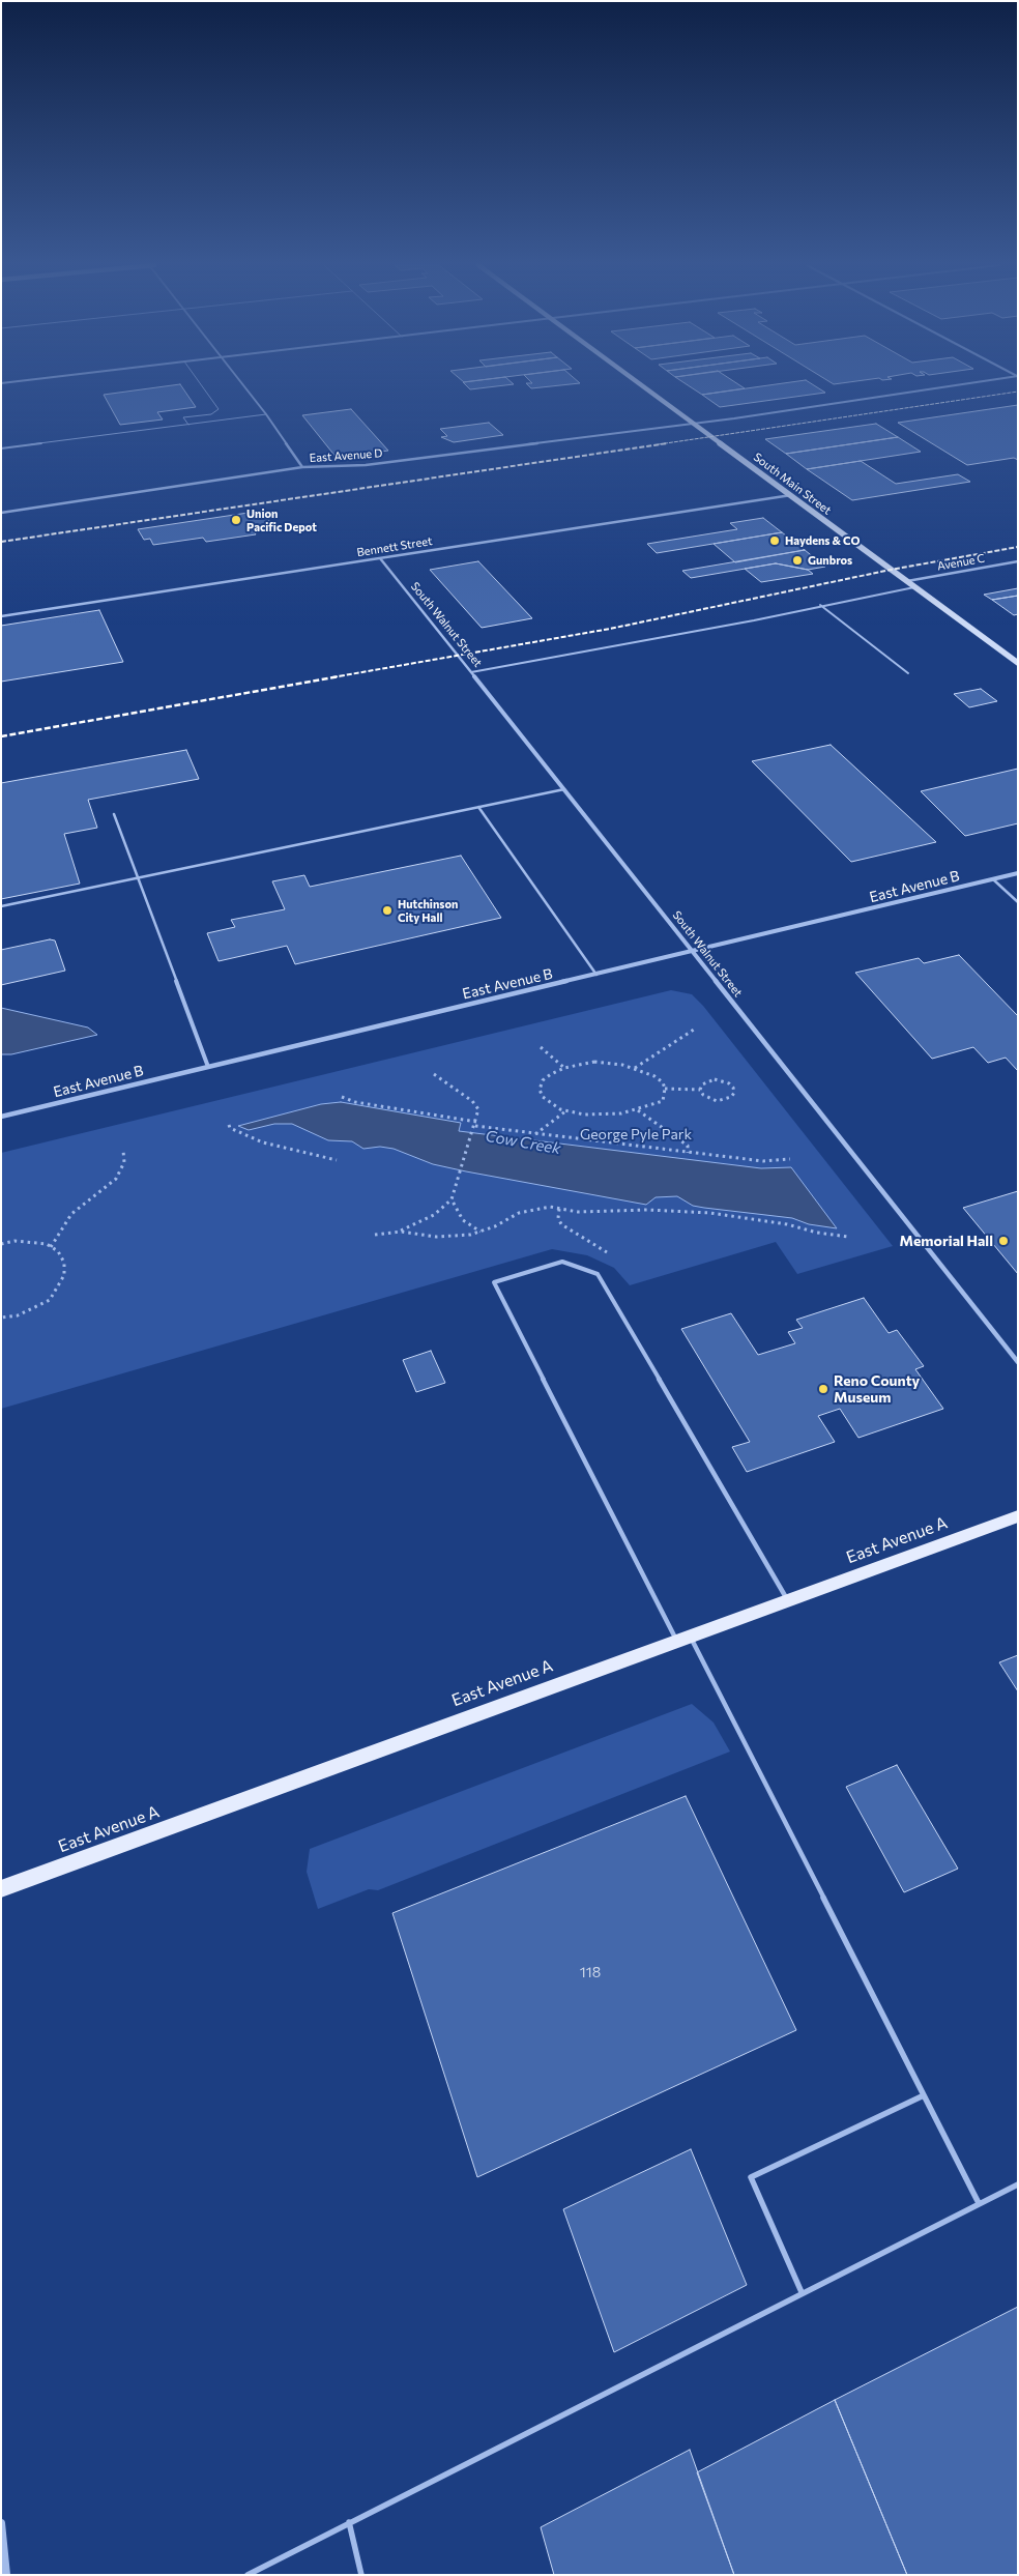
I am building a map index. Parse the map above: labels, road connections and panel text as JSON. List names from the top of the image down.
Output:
{
  "streets": {
    "main road": ["East Avenue A"],
    "street": [
      "East Avenue D",
      "South Main Street",
      "Bennett Street",
      "Avenue C",
      "South Walnut Street",
      "East Avenue B"
    ]
  },
  "crossings": [
    ["East Avenue D", "South Main Street"],
    ["South Main Street", "Bennett Street"],
    ["South Main Street", "Avenue C"],
    ["Bennett Street", "South Walnut Street"],
    ["South Walnut Street", "East Avenue B"]
  ],
  "water": ["Cow Creek"],
  "parks": ["George Pyle Park"],
  "places": [
    "Union Pacific Depot",
    "Haydens & CO",
    "Gunbros",
    "Hutchinson City Hall",
    "Memorial Hall",
    "Reno County Museum"
  ],
  "house_numbers": ["118"]
}
